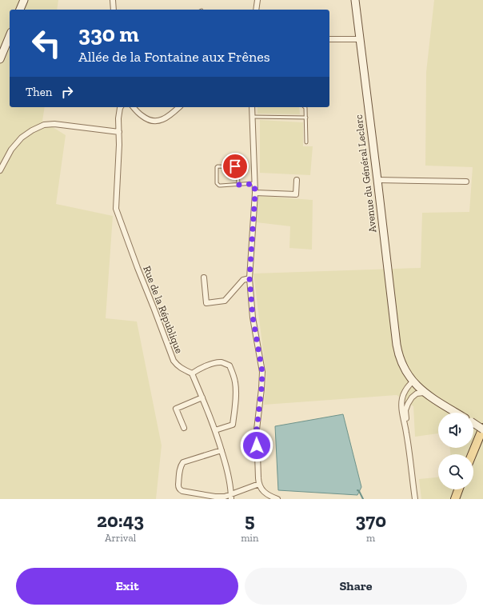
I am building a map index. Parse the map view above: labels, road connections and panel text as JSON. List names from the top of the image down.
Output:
{
  "streets": {
    "main road": ["Avenue du Général Leclerc"],
    "street": ["Rue de la République"]
  },
  "page": {
    "turn": ["330 m", "Allée de la Fontaine aux Frênes"],
    "then": "Then",
    "eta": [
      "20:43",
      "Arrival",
      "5",
      "min",
      "370",
      "m"
    ],
    "buttons": ["Exit", "Share"]
  }
}
